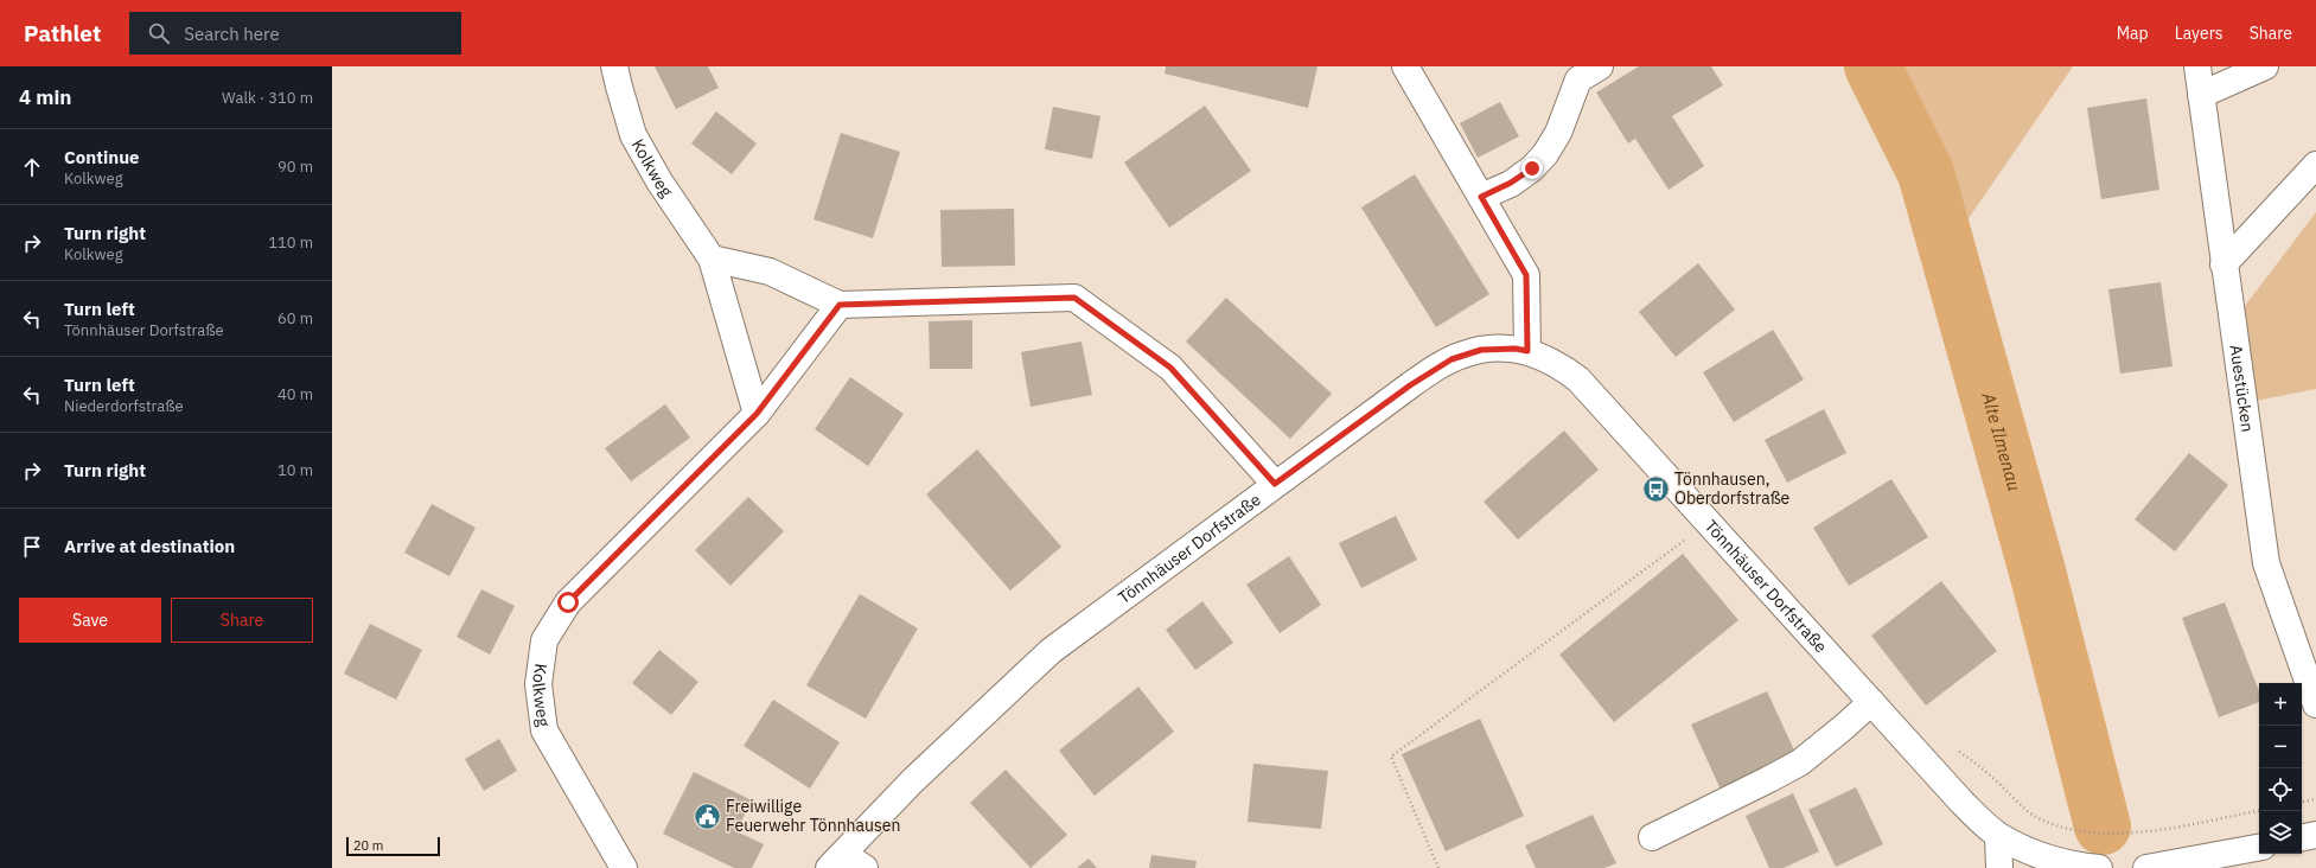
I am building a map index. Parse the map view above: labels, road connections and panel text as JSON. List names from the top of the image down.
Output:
{
  "streets": {
    "street": ["Kolkweg", "Auestücken", "Tönnhäuser Dorfstraße"]
  },
  "water": ["Alte Ilmenau"],
  "places": {
    "bus stop": ["Tönnhausen, Oberdorfstraße"],
    "public building": ["Freiwillige Feuerwehr Tönnhausen"]
  },
  "scale_bar": "20 m",
  "page": {
    "header": "Pathlet",
    "search": "Search here",
    "nav": ["Map", "Layers", "Share"],
    "heading": ["4 min", "Walk · 310 m"],
    "list": [
      ["Continue", "Kolkweg", "90 m"],
      ["Turn right", "Kolkweg", "110 m"],
      ["Turn left", "Tönnhäuser Dorfstraße", "60 m"],
      ["Turn left", "Niederdorfstraße", "40 m"],
      ["Turn right", "10 m"],
      "Arrive at destination"
    ],
    "buttons": ["Save", "Share"],
    "map_buttons": ["+", "−"],
    "scale": "20 m"
  }
}
